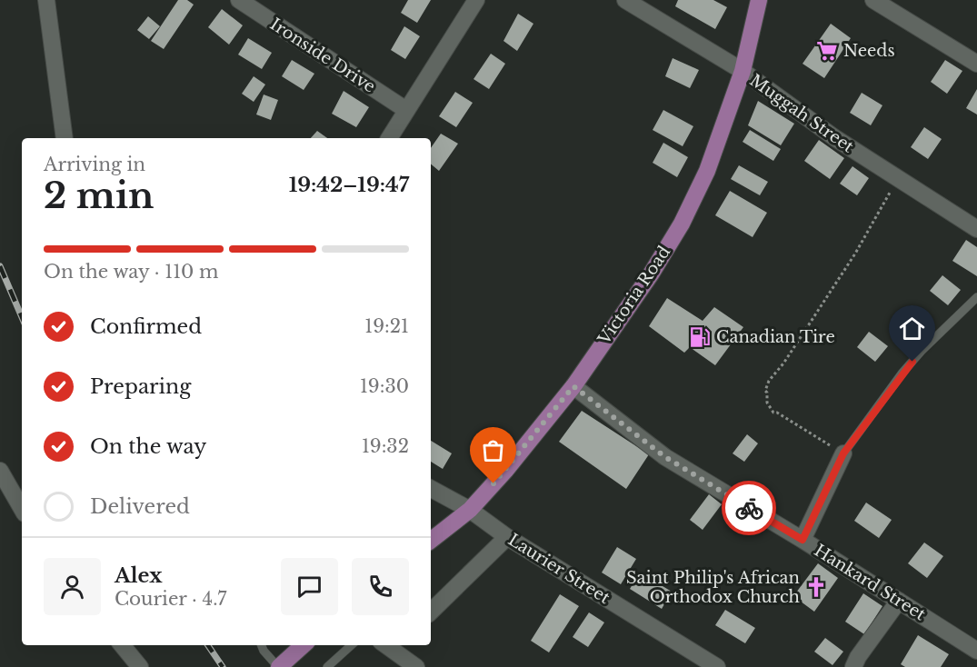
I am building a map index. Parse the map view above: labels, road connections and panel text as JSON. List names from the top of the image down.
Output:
{
  "streets": {
    "main road": ["Victoria Road"],
    "street": [
      "Ironside Drive",
      "Muggah Street",
      "Laurier Street",
      "Hankard Street"
    ]
  },
  "crossings": [
    ["Muggah Street", "Victoria Road"],
    ["Victoria Road", "Laurier Street"],
    ["Victoria Road", "Hankard Street"]
  ],
  "places": {
    "supermarket": ["Needs"],
    "fuel station": ["Canadian Tire"],
    "church": ["Saint Philip's African Orthodox Church"]
  },
  "page": {
    "heading": ["2 min", "Arriving in", "19:42–19:47"],
    "panel": ["Alex", "Courier · 4.7"],
    "bar": "On the way · 110 m",
    "list": [
      ["Confirmed", "19:21"],
      ["Preparing", "19:30"],
      ["On the way", "19:32"],
      "Delivered"
    ]
  }
}
